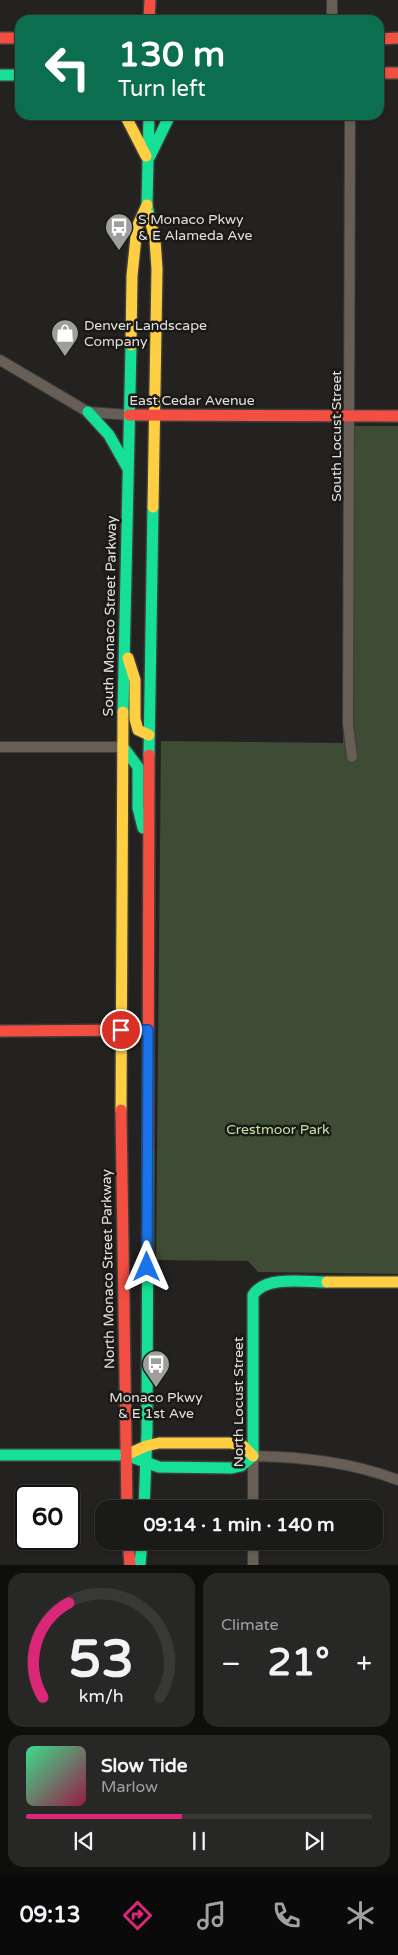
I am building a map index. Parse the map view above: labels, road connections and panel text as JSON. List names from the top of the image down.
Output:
{
  "streets": {
    "main road": [
      "East Cedar Avenue",
      "South Monaco Street Parkway",
      "North Monaco Street Parkway",
      "North Locust Street"
    ],
    "street": ["South Locust Street"]
  },
  "crossings": [
    ["East Cedar Avenue", "South Locust Street"],
    ["East Cedar Avenue", "South Monaco Street Parkway"],
    ["South Monaco Street Parkway", "North Monaco Street Parkway"]
  ],
  "parks": ["Crestmoor Park"],
  "places": {
    "bus stop": ["S Monaco Pkwy & E Alameda Ave", "Monaco Pkwy & E 1st Ave"],
    "shop": ["Denver Landscape Company"]
  },
  "page": {
    "turn": ["130 m", "Turn left"],
    "limit": "60",
    "trip": "09:14 · 1 min · 140 m",
    "tile": "Climate",
    "heat": ["−", "21°", "+"],
    "song": ["Slow Tide", "Marlow"],
    "tabs": "09:13",
    "gauge": ["53", "km/h"]
  }
}
